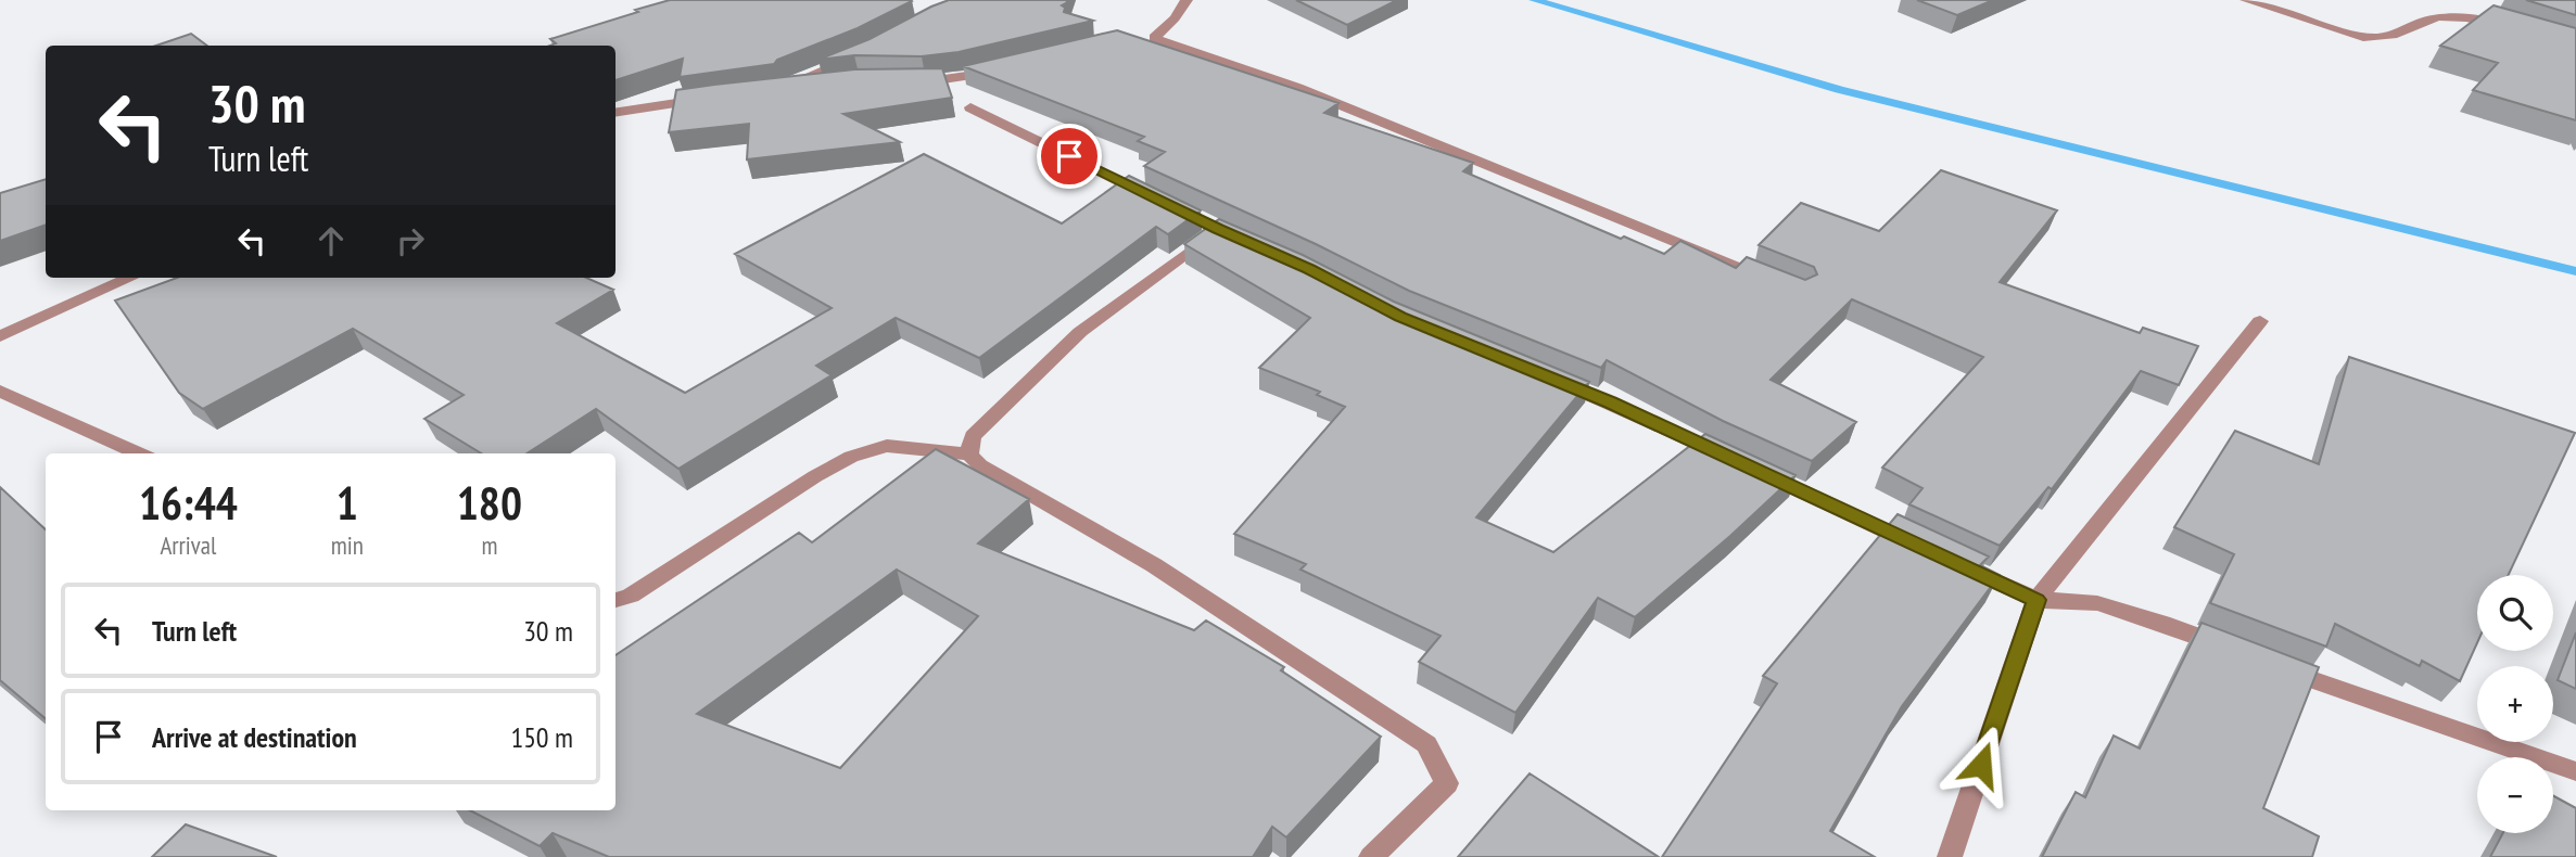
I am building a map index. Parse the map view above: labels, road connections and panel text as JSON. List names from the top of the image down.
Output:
{
  "page": {
    "turn": ["30 m", "Turn left"],
    "eta": [
      "16:44",
      "Arrival",
      "1",
      "min",
      "180",
      "m"
    ],
    "map_buttons": ["+", "−"],
    "list": [
      {
        "name": "Turn left",
        "value": "30 m"
      },
      {
        "name": "Arrive at destination",
        "value": "150 m"
      }
    ]
  }
}
